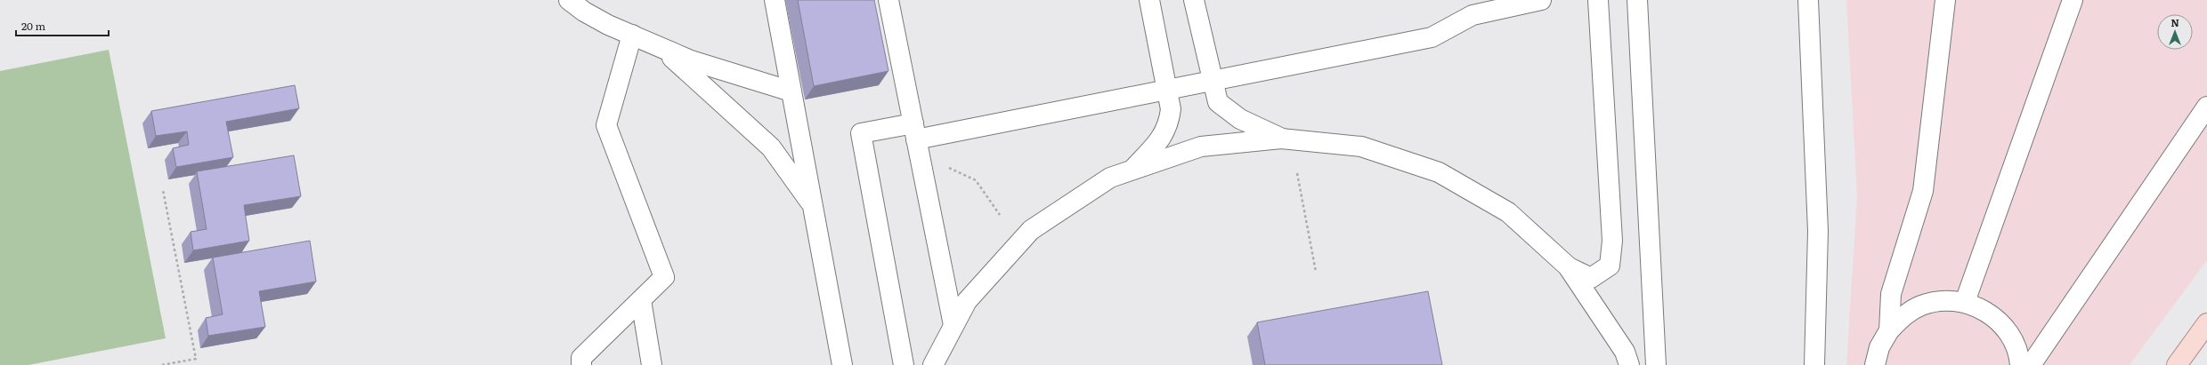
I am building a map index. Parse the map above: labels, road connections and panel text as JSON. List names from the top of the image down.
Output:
{
  "scale_bar": "20 m",
  "north": "top"
}
